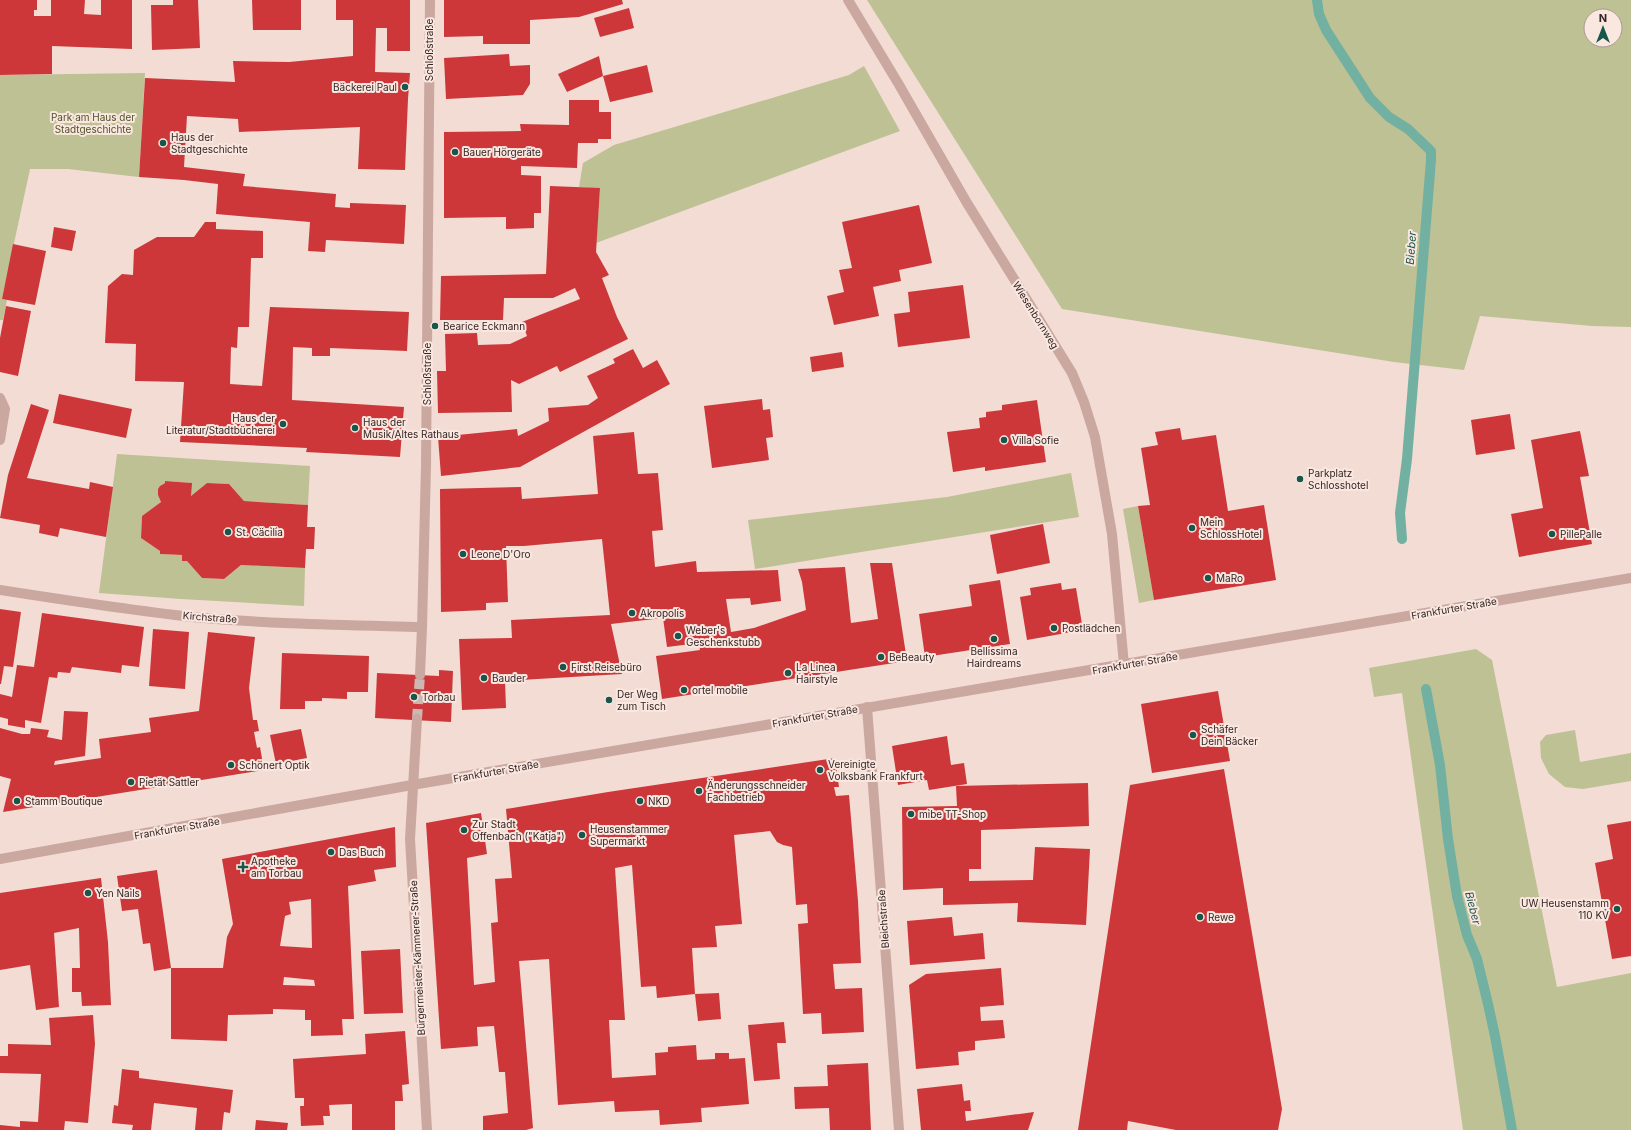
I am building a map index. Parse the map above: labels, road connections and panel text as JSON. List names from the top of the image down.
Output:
{
  "streets": {
    "street": [
      "Schloßstraße",
      "Wiesenbornweg",
      "Frankfurter Straße",
      "Kirchstraße",
      "Bleichstraße",
      "Bürgermeister-Kämmerer-Straße"
    ]
  },
  "crossings": [
    ["Schloßstraße", "Kirchstraße"],
    ["Wiesenbornweg", "Frankfurter Straße"],
    ["Frankfurter Straße", "Bleichstraße"],
    ["Frankfurter Straße", "Bürgermeister-Kämmerer-Straße"]
  ],
  "water": ["Bieber"],
  "parks": ["Park am Haus der Stadtgeschichte"],
  "places": {
    "other": [
      "Bäckerei Paul",
      "Haus der Stadtgeschichte",
      "Bauer Hörgeräte",
      "Bearice Eckmann",
      "Haus der Literatur/Stadtbücherei",
      "Haus der Musik/Altes Rathaus",
      "Villa Sofie",
      "Parkplatz Schlosshotel",
      "Mein SchlossHotel",
      "St. Cäcilia",
      "PillePalle",
      "Leone D'Oro",
      "MaRo",
      "Akropolis",
      "Postlädchen",
      "Weber's Geschenkstubb",
      "Bellissima Hairdreams",
      "BeBeauty",
      "First Reisebüro",
      "La Linea Hairstyle",
      "Bauder",
      "ortel mobile",
      "Torbau",
      "Der Weg zum Tisch",
      "Schäfer Dein Bäcker",
      "Schönert Optik",
      "Vereinigte Volksbank Frankfurt",
      "Pietät Sattler",
      "Änderungsschneider Fachbetrieb",
      "Stamm Boutique",
      "NKD",
      "mibe TT-Shop",
      "Zur Stadt Offenbach (\"Katja\")",
      "Heusenstammer Supermarkt",
      "Das Buch",
      "Yen Nails",
      "UW Heusenstamm 110 KV",
      "Rewe"
    ],
    "health": ["Apotheke am Torbau"]
  },
  "north": "top"
}
